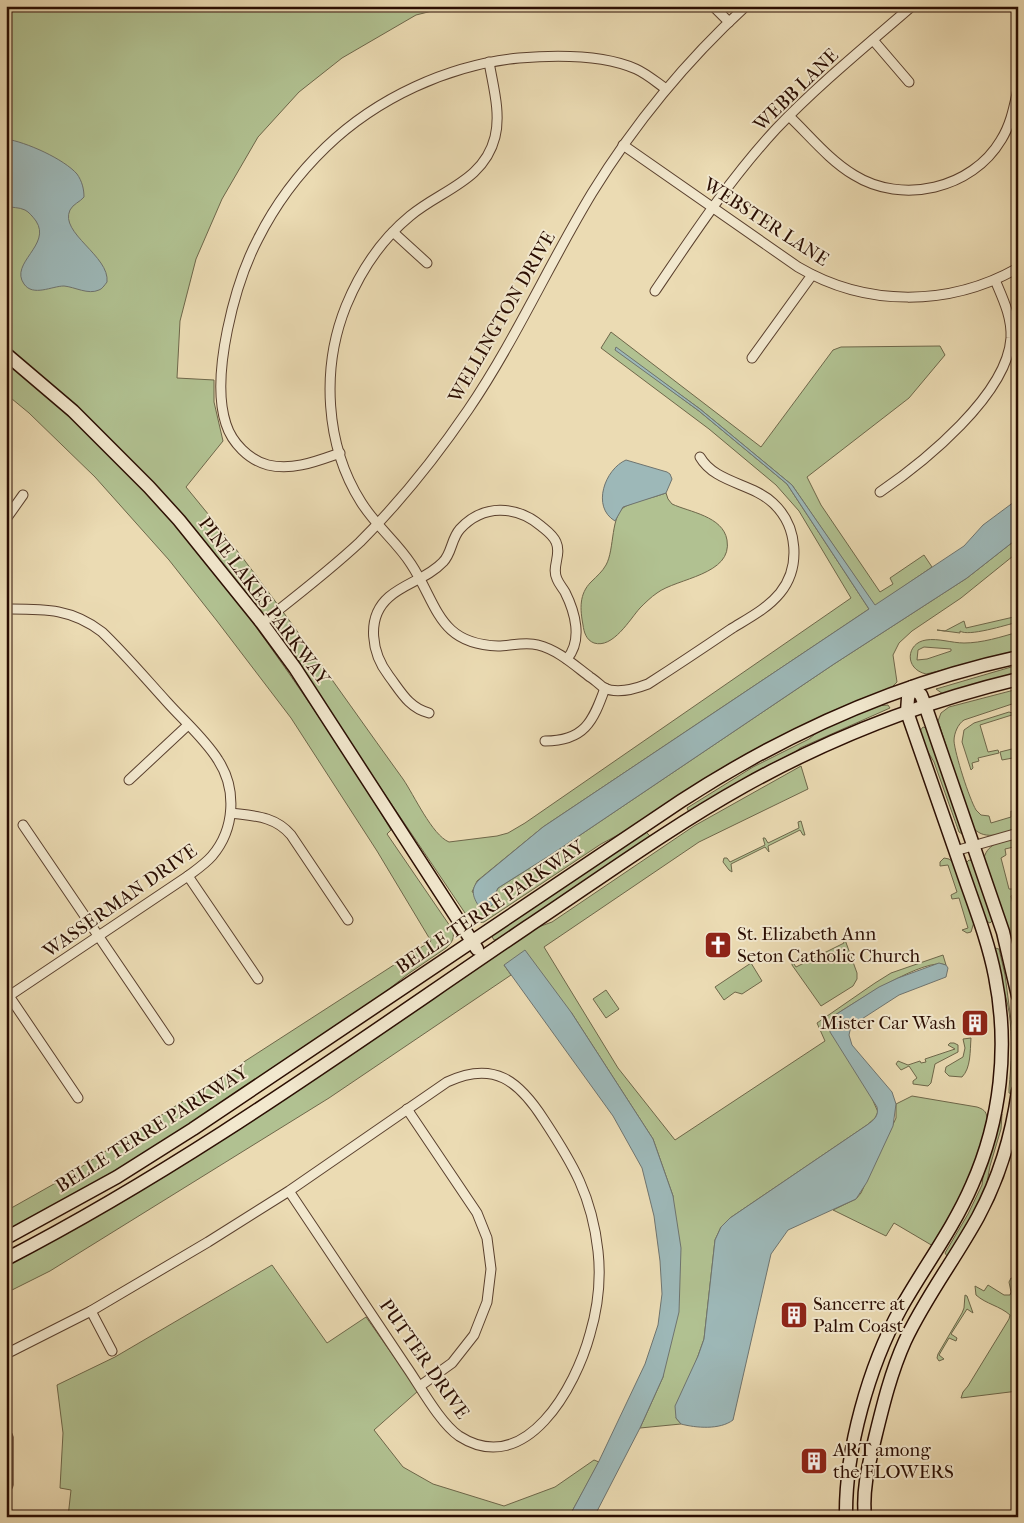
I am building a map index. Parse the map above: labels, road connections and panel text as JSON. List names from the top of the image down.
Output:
{
  "streets": {
    "street": [
      "WEBB LANE",
      "WEBSTER LANE",
      "WELLINGTON DRIVE",
      "PINE LAKES PARKWAY",
      "WASSERMAN DRIVE",
      "BELLE TERRE PARKWAY",
      "PUTTER DRIVE"
    ]
  },
  "crossings": [
    ["WEBB LANE", "WEBSTER LANE"],
    ["WEBSTER LANE", "WELLINGTON DRIVE"],
    ["WELLINGTON DRIVE", "PINE LAKES PARKWAY"],
    ["PINE LAKES PARKWAY", "BELLE TERRE PARKWAY"]
  ],
  "places": {
    "church": ["St. Elizabeth Ann Seton Catholic Church"],
    "building": ["Mister Car Wash", "Sancerre at Palm Coast", "ART among the FLOWERS"]
  }
}
